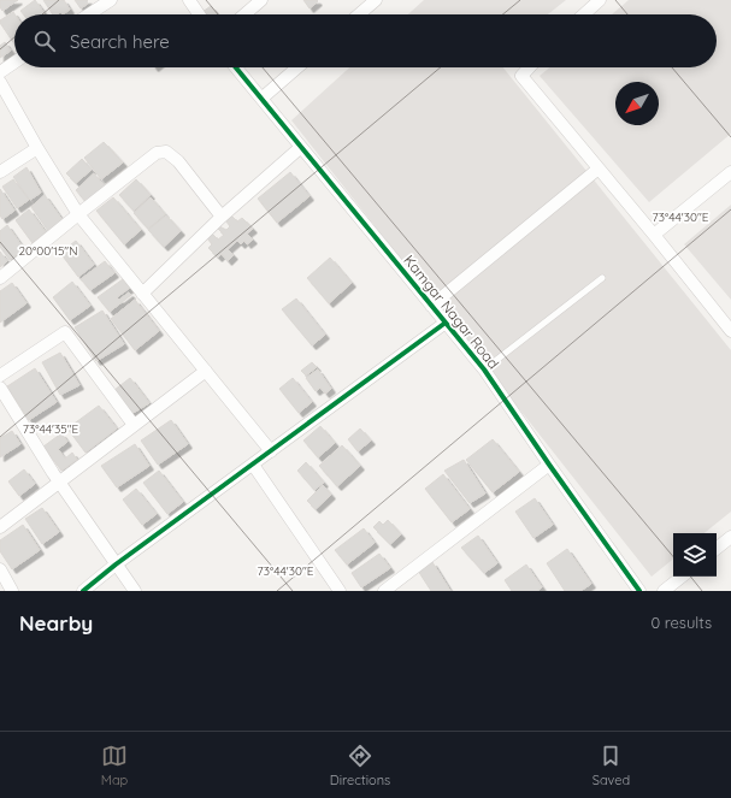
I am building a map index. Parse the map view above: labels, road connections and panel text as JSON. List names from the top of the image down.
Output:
{
  "streets": {
    "street": ["Kamgar Nagar Road"]
  },
  "north": "bottom left",
  "page": {
    "search": "Search here",
    "heading": ["Nearby", "0 results"],
    "nav": ["Map", "Directions", "Saved"]
  },
  "coordinates": ["73°44'30\"E", "20°00'15\"N", "73°44'35\"E"]
}
